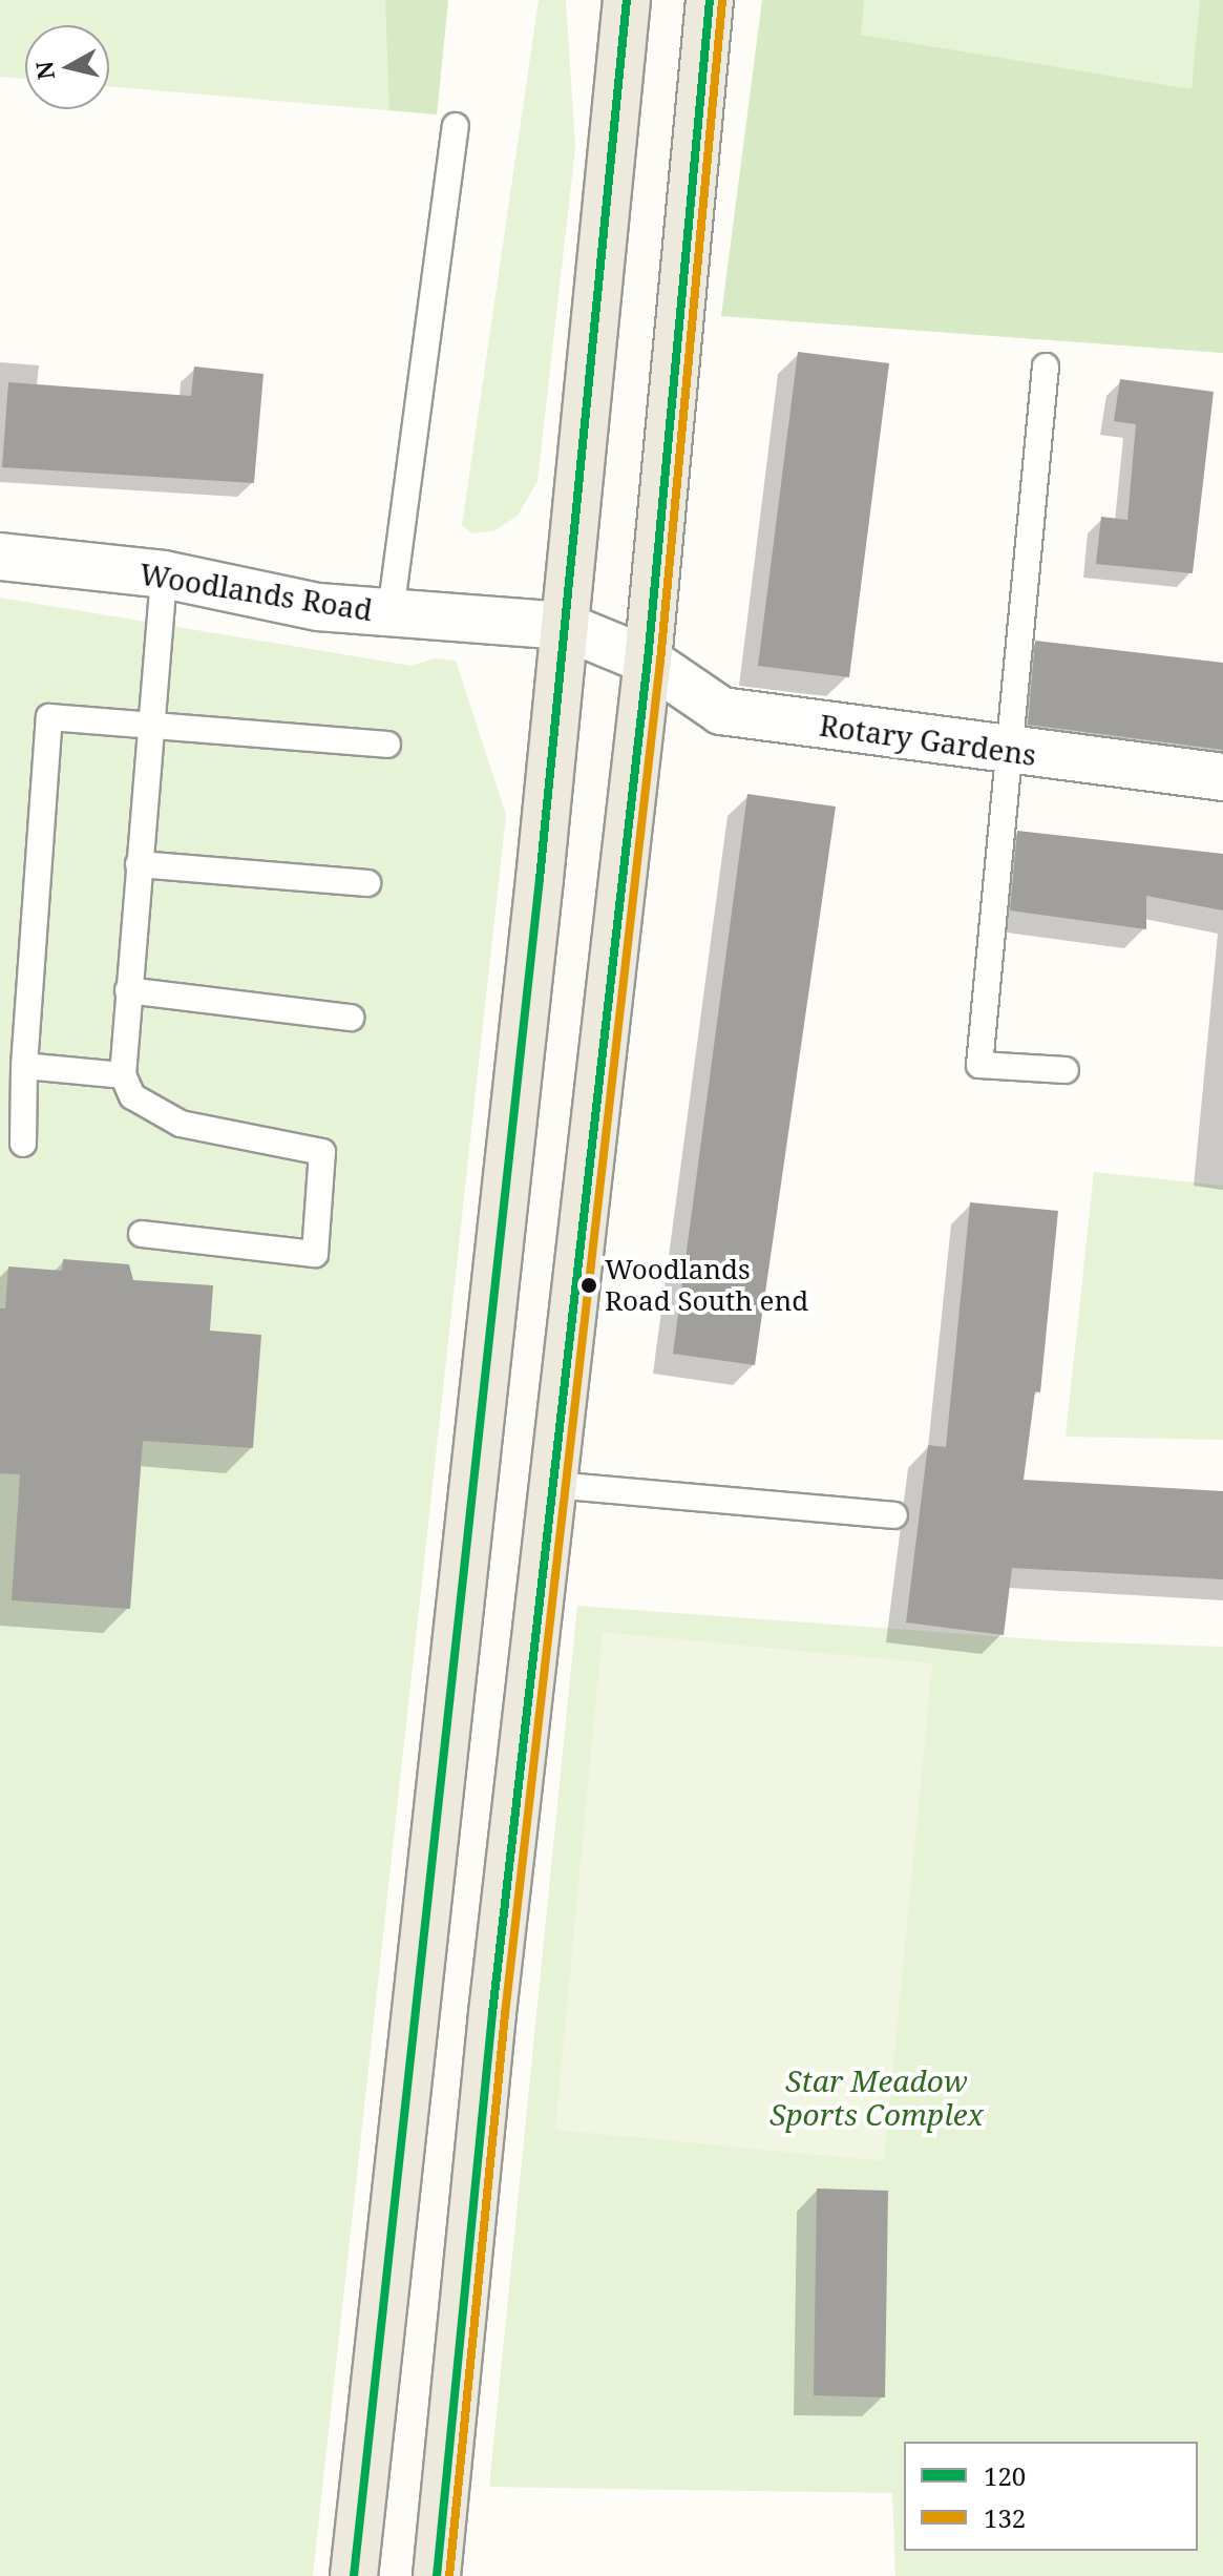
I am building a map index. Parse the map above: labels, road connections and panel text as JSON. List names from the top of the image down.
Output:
{
  "streets": {
    "street": ["Woodlands Road", "Rotary Gardens"]
  },
  "crossings": [
    ["Woodlands Road", "Rotary Gardens"]
  ],
  "parks": ["Star Meadow Sports Complex"],
  "places": ["Woodlands Road South end"],
  "lines": ["transit line 120", "transit line 132"],
  "legend": ["120", "132"],
  "north": "left"
}
